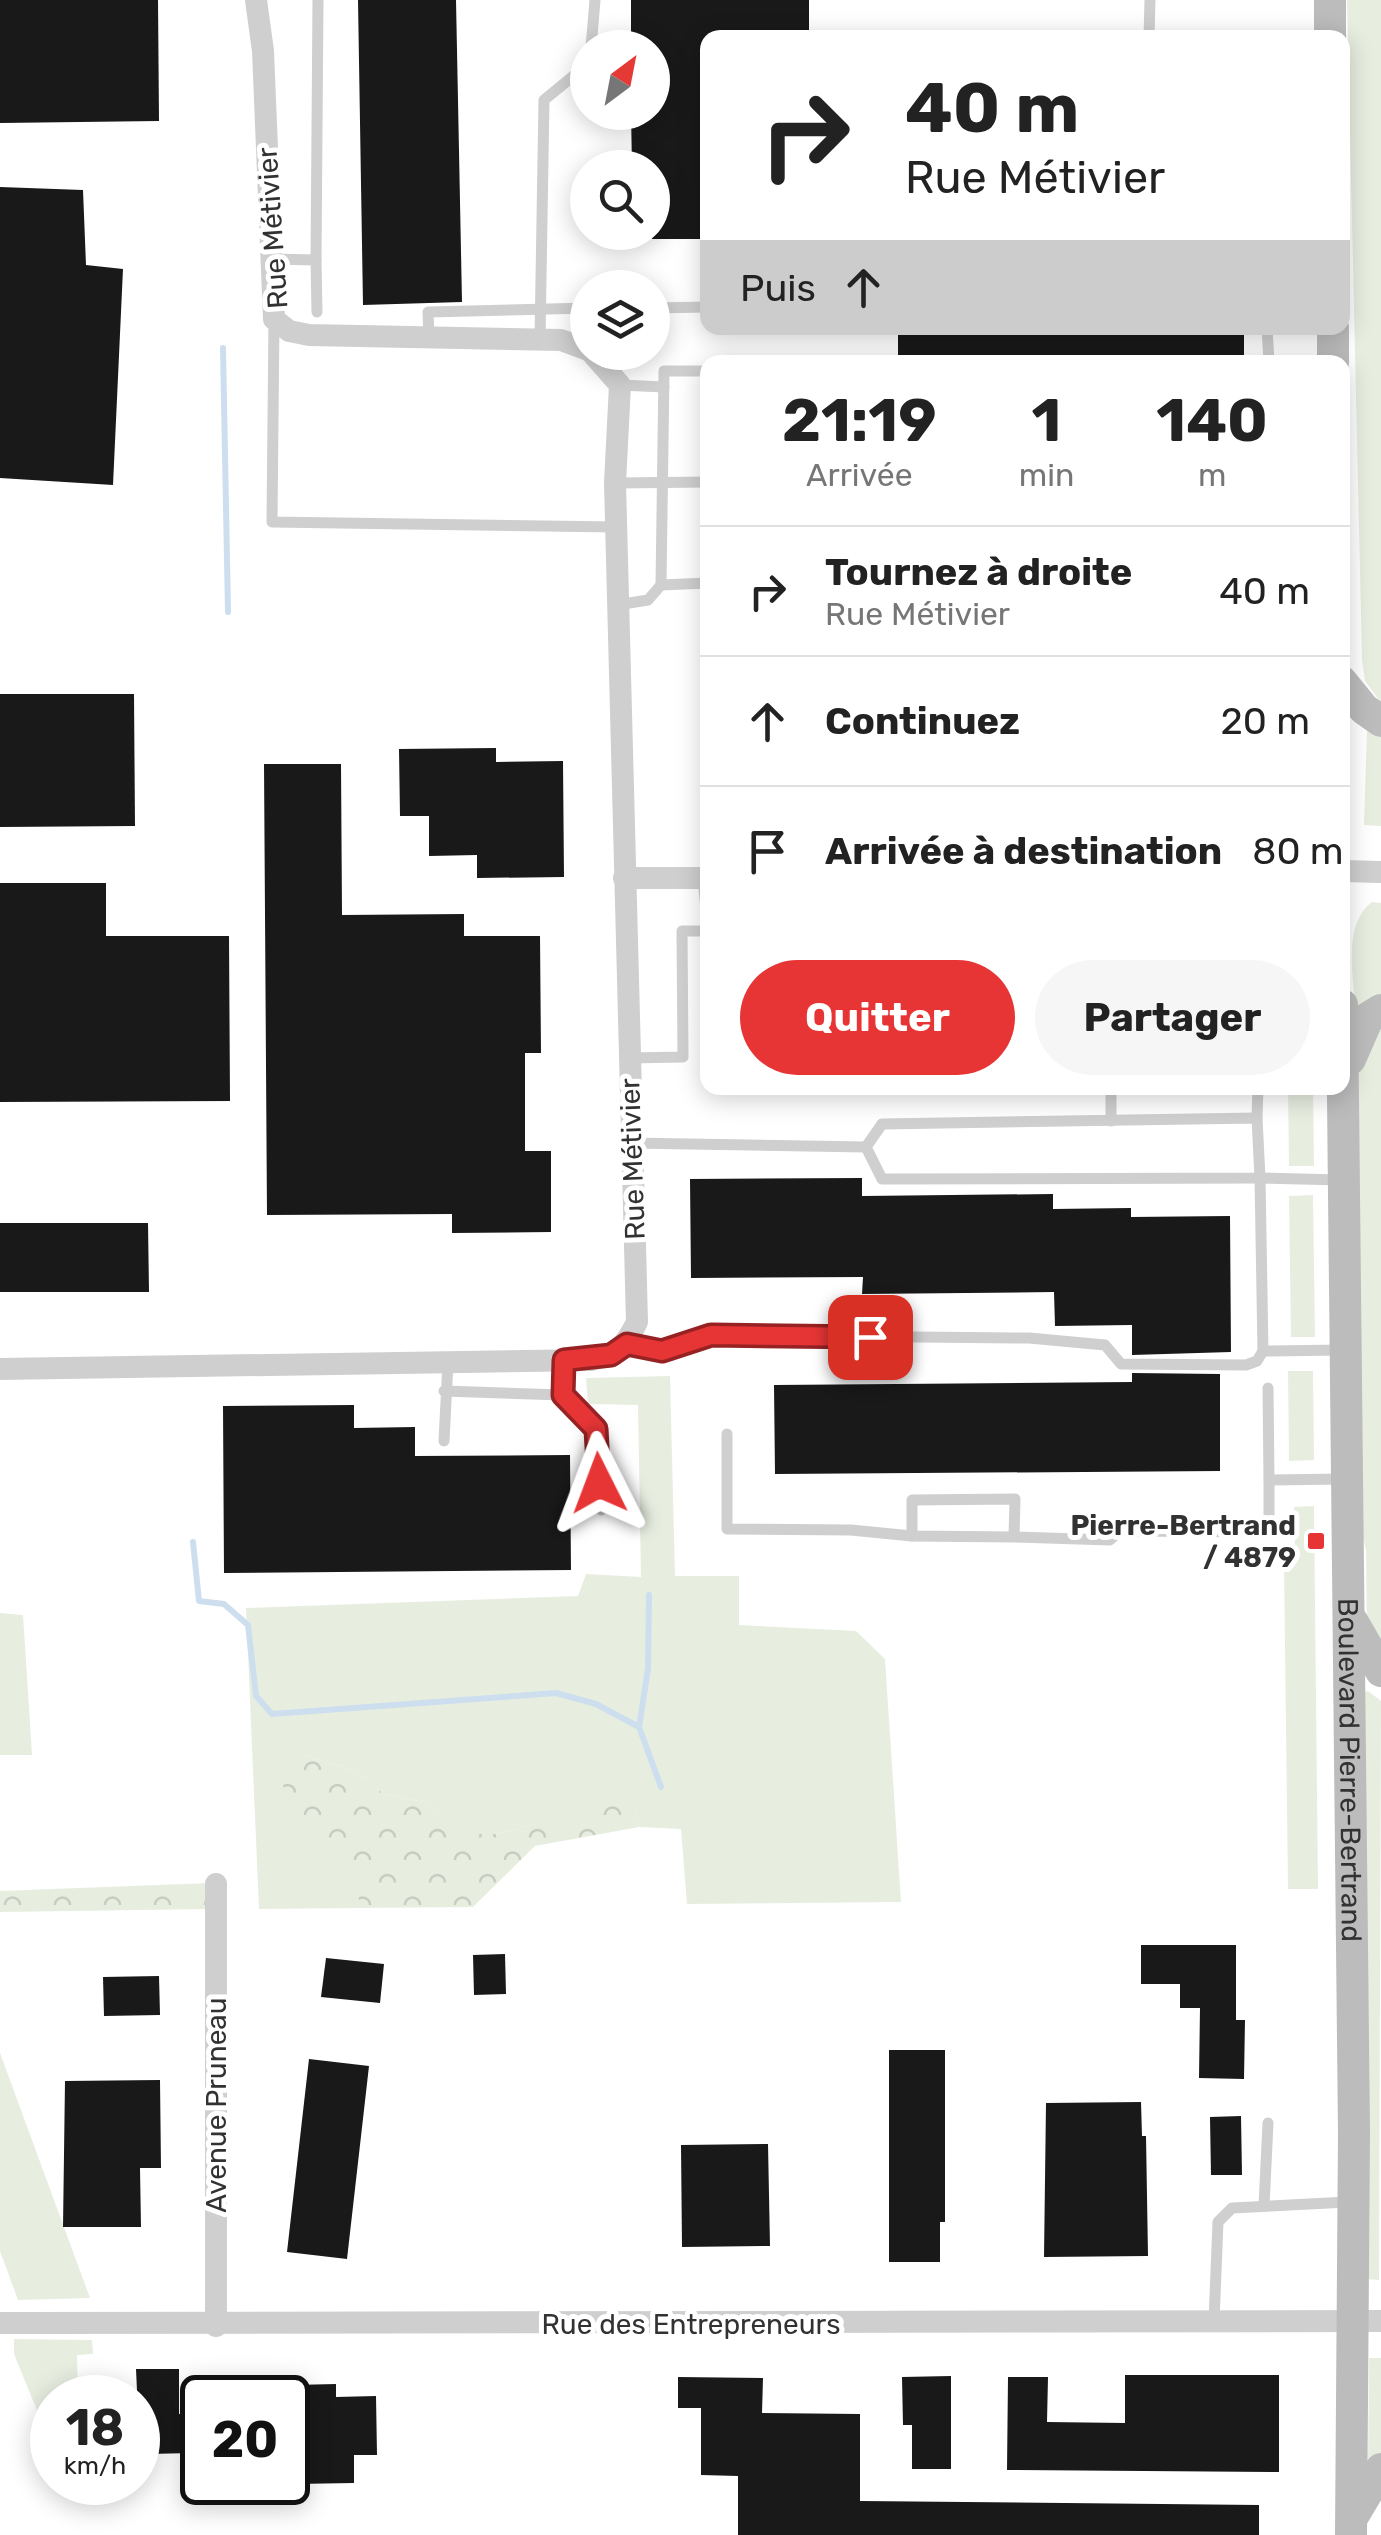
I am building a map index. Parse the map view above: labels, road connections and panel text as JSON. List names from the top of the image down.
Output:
{
  "streets": {
    "main road": ["Boulevard Pierre-Bertrand"],
    "street": ["Rue Métivier", "Avenue Pruneau", "Rue des Entrepreneurs"]
  },
  "crossings": [
    ["Boulevard Pierre-Bertrand", "Rue des Entrepreneurs"],
    ["Avenue Pruneau", "Rue des Entrepreneurs"]
  ],
  "places": {
    "transit": ["Pierre-Bertrand / 4879"]
  },
  "north": "top right",
  "page": {
    "turn": ["40 m", "Rue Métivier"],
    "then": "Puis",
    "eta": [
      "21:19",
      "Arrivée",
      "1",
      "min",
      "140",
      "m"
    ],
    "list": [
      {
        "name": "Tournez à droite",
        "note": "Rue Métivier",
        "value": "40 m"
      },
      {
        "name": "Continuez",
        "value": "20 m"
      },
      {
        "name": "Arrivée à destination",
        "value": "80 m"
      }
    ],
    "buttons": ["Quitter", "Partager"],
    "speed": "18 km/h",
    "limit": "20"
  }
}
